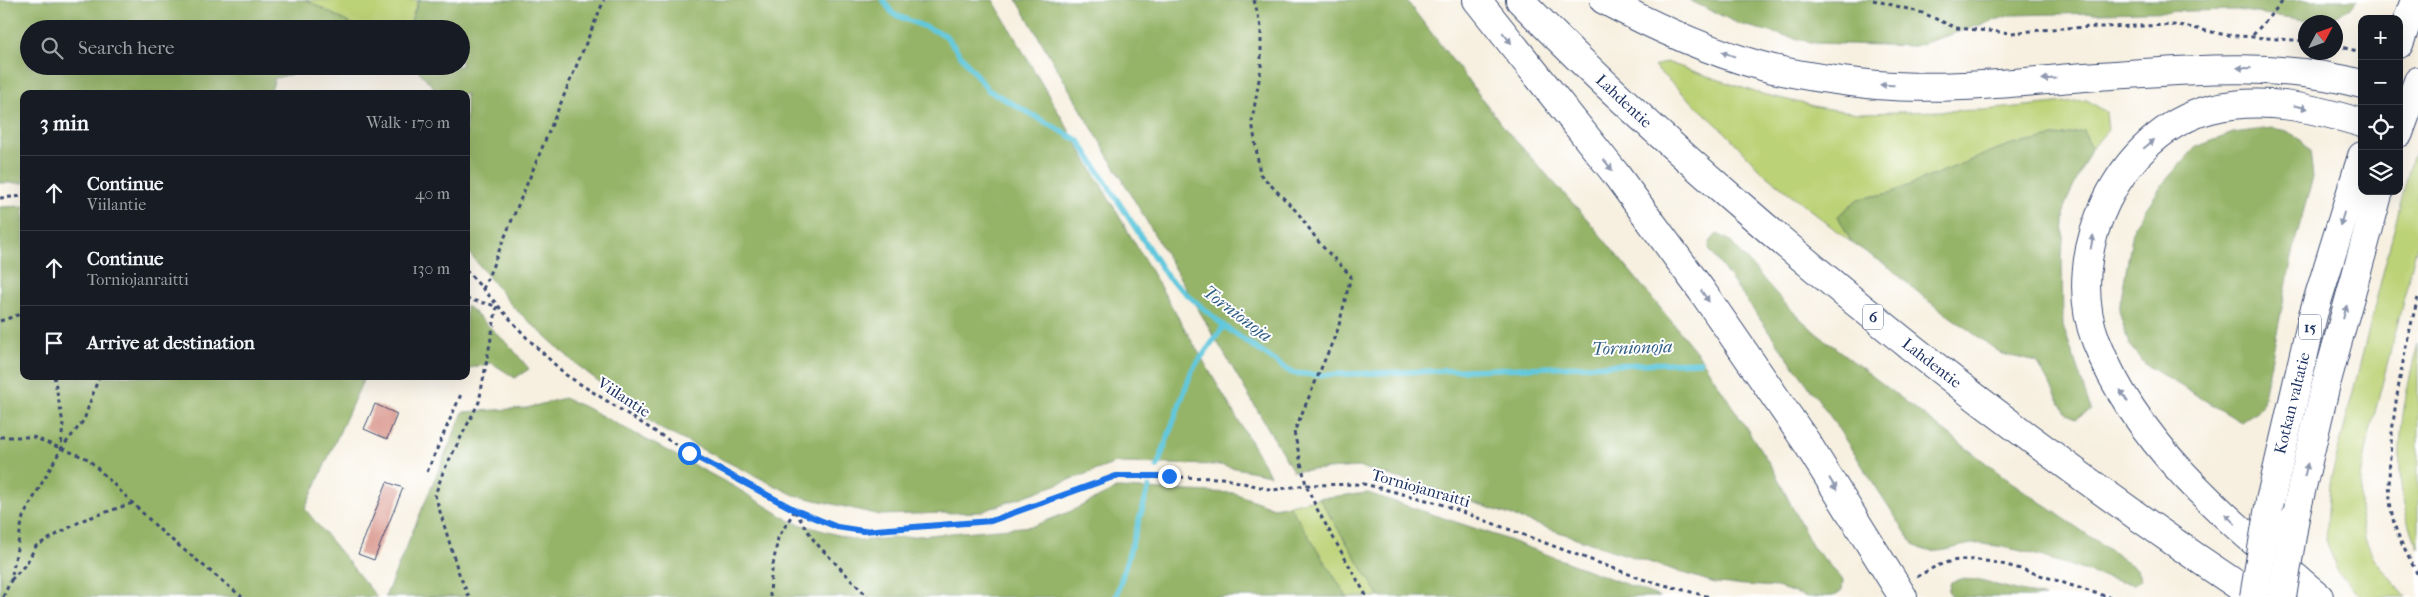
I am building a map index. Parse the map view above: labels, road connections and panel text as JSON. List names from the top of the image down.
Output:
{
  "streets": {
    "highway": [
      "Lahdentie",
      "6",
      "15",
      "Kotkan valtatie"
    ],
    "path": ["Viilantie", "Torniojanraitti"]
  },
  "crossings": [
    ["Lahdentie", "Kotkan valtatie"],
    ["Viilantie", "Torniojanraitti"]
  ],
  "water": ["Tornionoja"],
  "north": "top right",
  "page": {
    "map_buttons": ["+", "−"],
    "search": "Search here",
    "heading": ["3 min", "Walk · 170 m"],
    "list": [
      ["Continue", "Viilantie", "40 m"],
      ["Continue", "Torniojanraitti", "130 m"],
      "Arrive at destination"
    ]
  }
}
